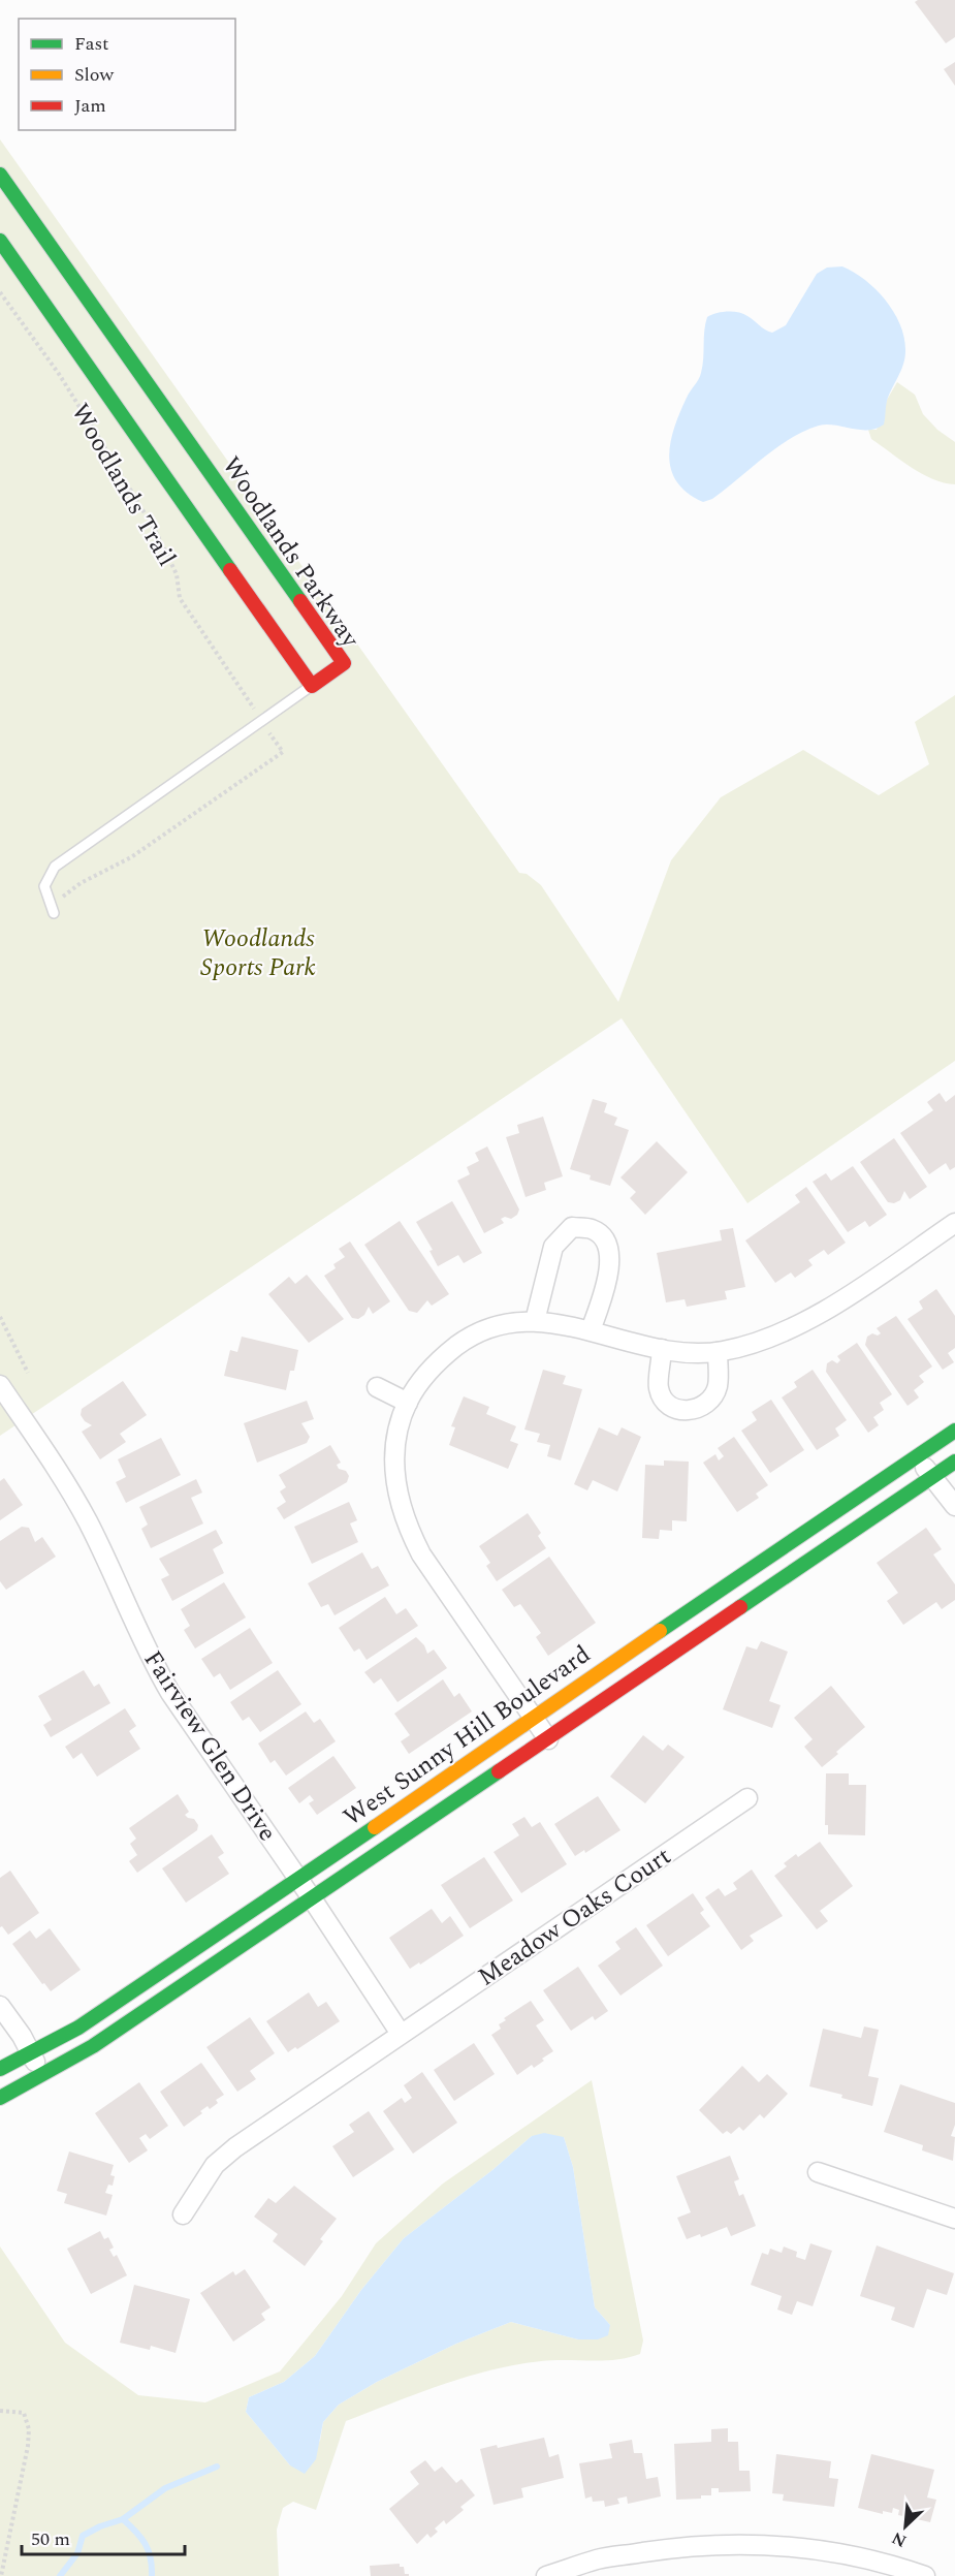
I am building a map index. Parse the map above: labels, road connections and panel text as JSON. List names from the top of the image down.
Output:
{
  "streets": {
    "street": [
      "Woodlands Parkway",
      "West Sunny Hill Boulevard",
      "Fairview Glen Drive",
      "Meadow Oaks Court"
    ],
    "path": ["Woodlands Trail"]
  },
  "crossings": [
    ["West Sunny Hill Boulevard", "Fairview Glen Drive"],
    ["Fairview Glen Drive", "Meadow Oaks Court"]
  ],
  "parks": ["Woodlands Sports Park"],
  "legend": ["Fast", "Slow", "Jam"],
  "scale_bar": "50 m",
  "north": "bottom left"
}
